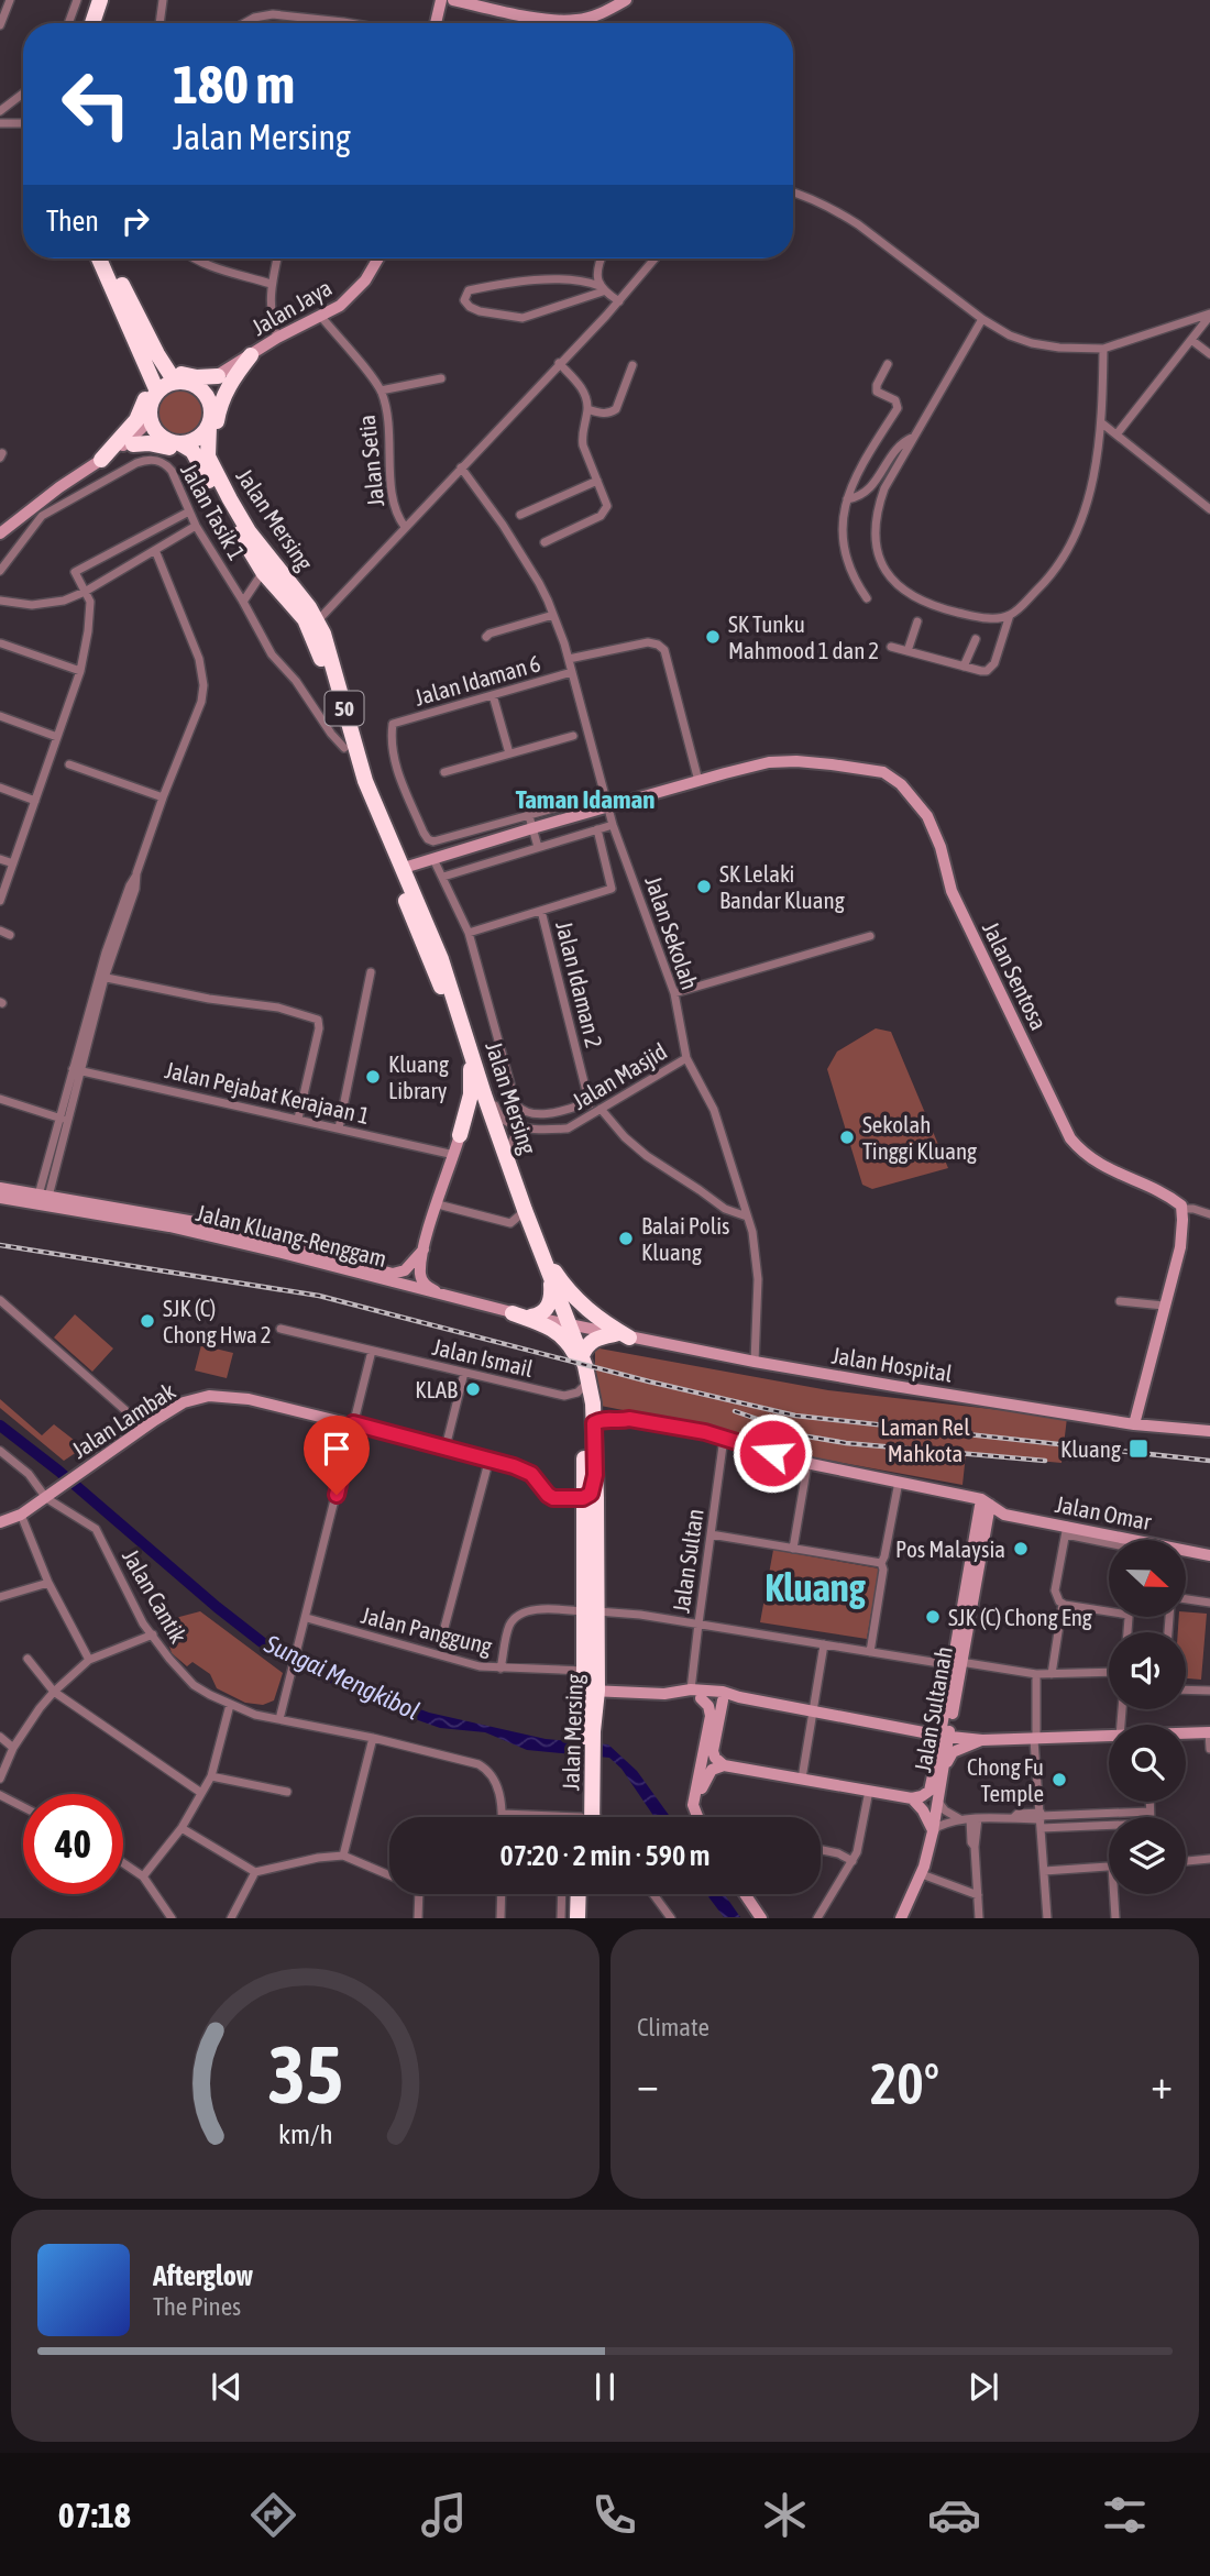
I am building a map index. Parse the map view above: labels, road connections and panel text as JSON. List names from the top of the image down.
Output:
{
  "streets": {
    "highway": ["Jalan Mersing", "50"],
    "street": [
      "Jalan Jaya",
      "Jalan Setia",
      "Jalan Tasik 1",
      "Jalan Idaman 6",
      "Jalan Sekolah",
      "Jalan Sentosa",
      "Jalan Idaman 2",
      "Jalan Masjid",
      "Jalan Pejabat Kerajaan 1",
      "Jalan Kluang-Renggam",
      "Jalan Ismail",
      "Jalan Hospital",
      "Jalan Lambak",
      "Jalan Omar",
      "Jalan Sultan",
      "Jalan Cantik",
      "Jalan Panggung",
      "Jalan Sultanah"
    ]
  },
  "crossings": [
    ["Jalan Jaya", "Jalan Setia"],
    ["Jalan Jaya", "Jalan Mersing"],
    ["Jalan Jaya", "50"],
    ["Jalan Mersing", "50"],
    ["Jalan Mersing", "Jalan Sentosa"],
    ["Jalan Mersing", "Jalan Kluang-Renggam"],
    ["Jalan Mersing", "Jalan Ismail"],
    ["Jalan Mersing", "Jalan Hospital"],
    ["Jalan Mersing", "Jalan Lambak"],
    ["Jalan Mersing", "Jalan Panggung"],
    ["Jalan Idaman 6", "Jalan Sekolah"],
    ["Jalan Idaman 6", "Jalan Sentosa"],
    ["Jalan Sekolah", "Jalan Sentosa"],
    ["Jalan Sekolah", "Jalan Masjid"],
    ["Jalan Sekolah", "Jalan Hospital"],
    ["Jalan Idaman 2", "Jalan Masjid"],
    ["Jalan Kluang-Renggam", "Jalan Hospital"],
    ["Jalan Lambak", "Jalan Cantik"],
    ["Jalan Omar", "Jalan Sultan"],
    ["Jalan Omar", "Jalan Sultanah"]
  ],
  "districts": ["Taman Idaman", "Kluang"],
  "water": ["Sungai Mengkibol"],
  "parks": ["Laman Rel Mahkota"],
  "places": {
    "other": [
      "SK Tunku Mahmood 1 dan 2",
      "SK Lelaki Bandar Kluang",
      "Kluang Library",
      "Sekolah Tinggi Kluang",
      "Balai Polis Kluang",
      "SJK (C) Chong Hwa 2",
      "KLAB",
      "Pos Malaysia",
      "SJK (C) Chong Eng",
      "Chong Fu Temple"
    ],
    "transit": ["Kluang"]
  },
  "north": "right",
  "page": {
    "turn": ["180 m", "Jalan Mersing"],
    "then": "Then",
    "limit": "40",
    "trip": "07:20 · 2 min · 590 m",
    "tile": "Climate",
    "heat": ["−", "20°", "+"],
    "song": ["Afterglow", "The Pines"],
    "tabs": "07:18",
    "gauge": ["35", "km/h"]
  }
}
